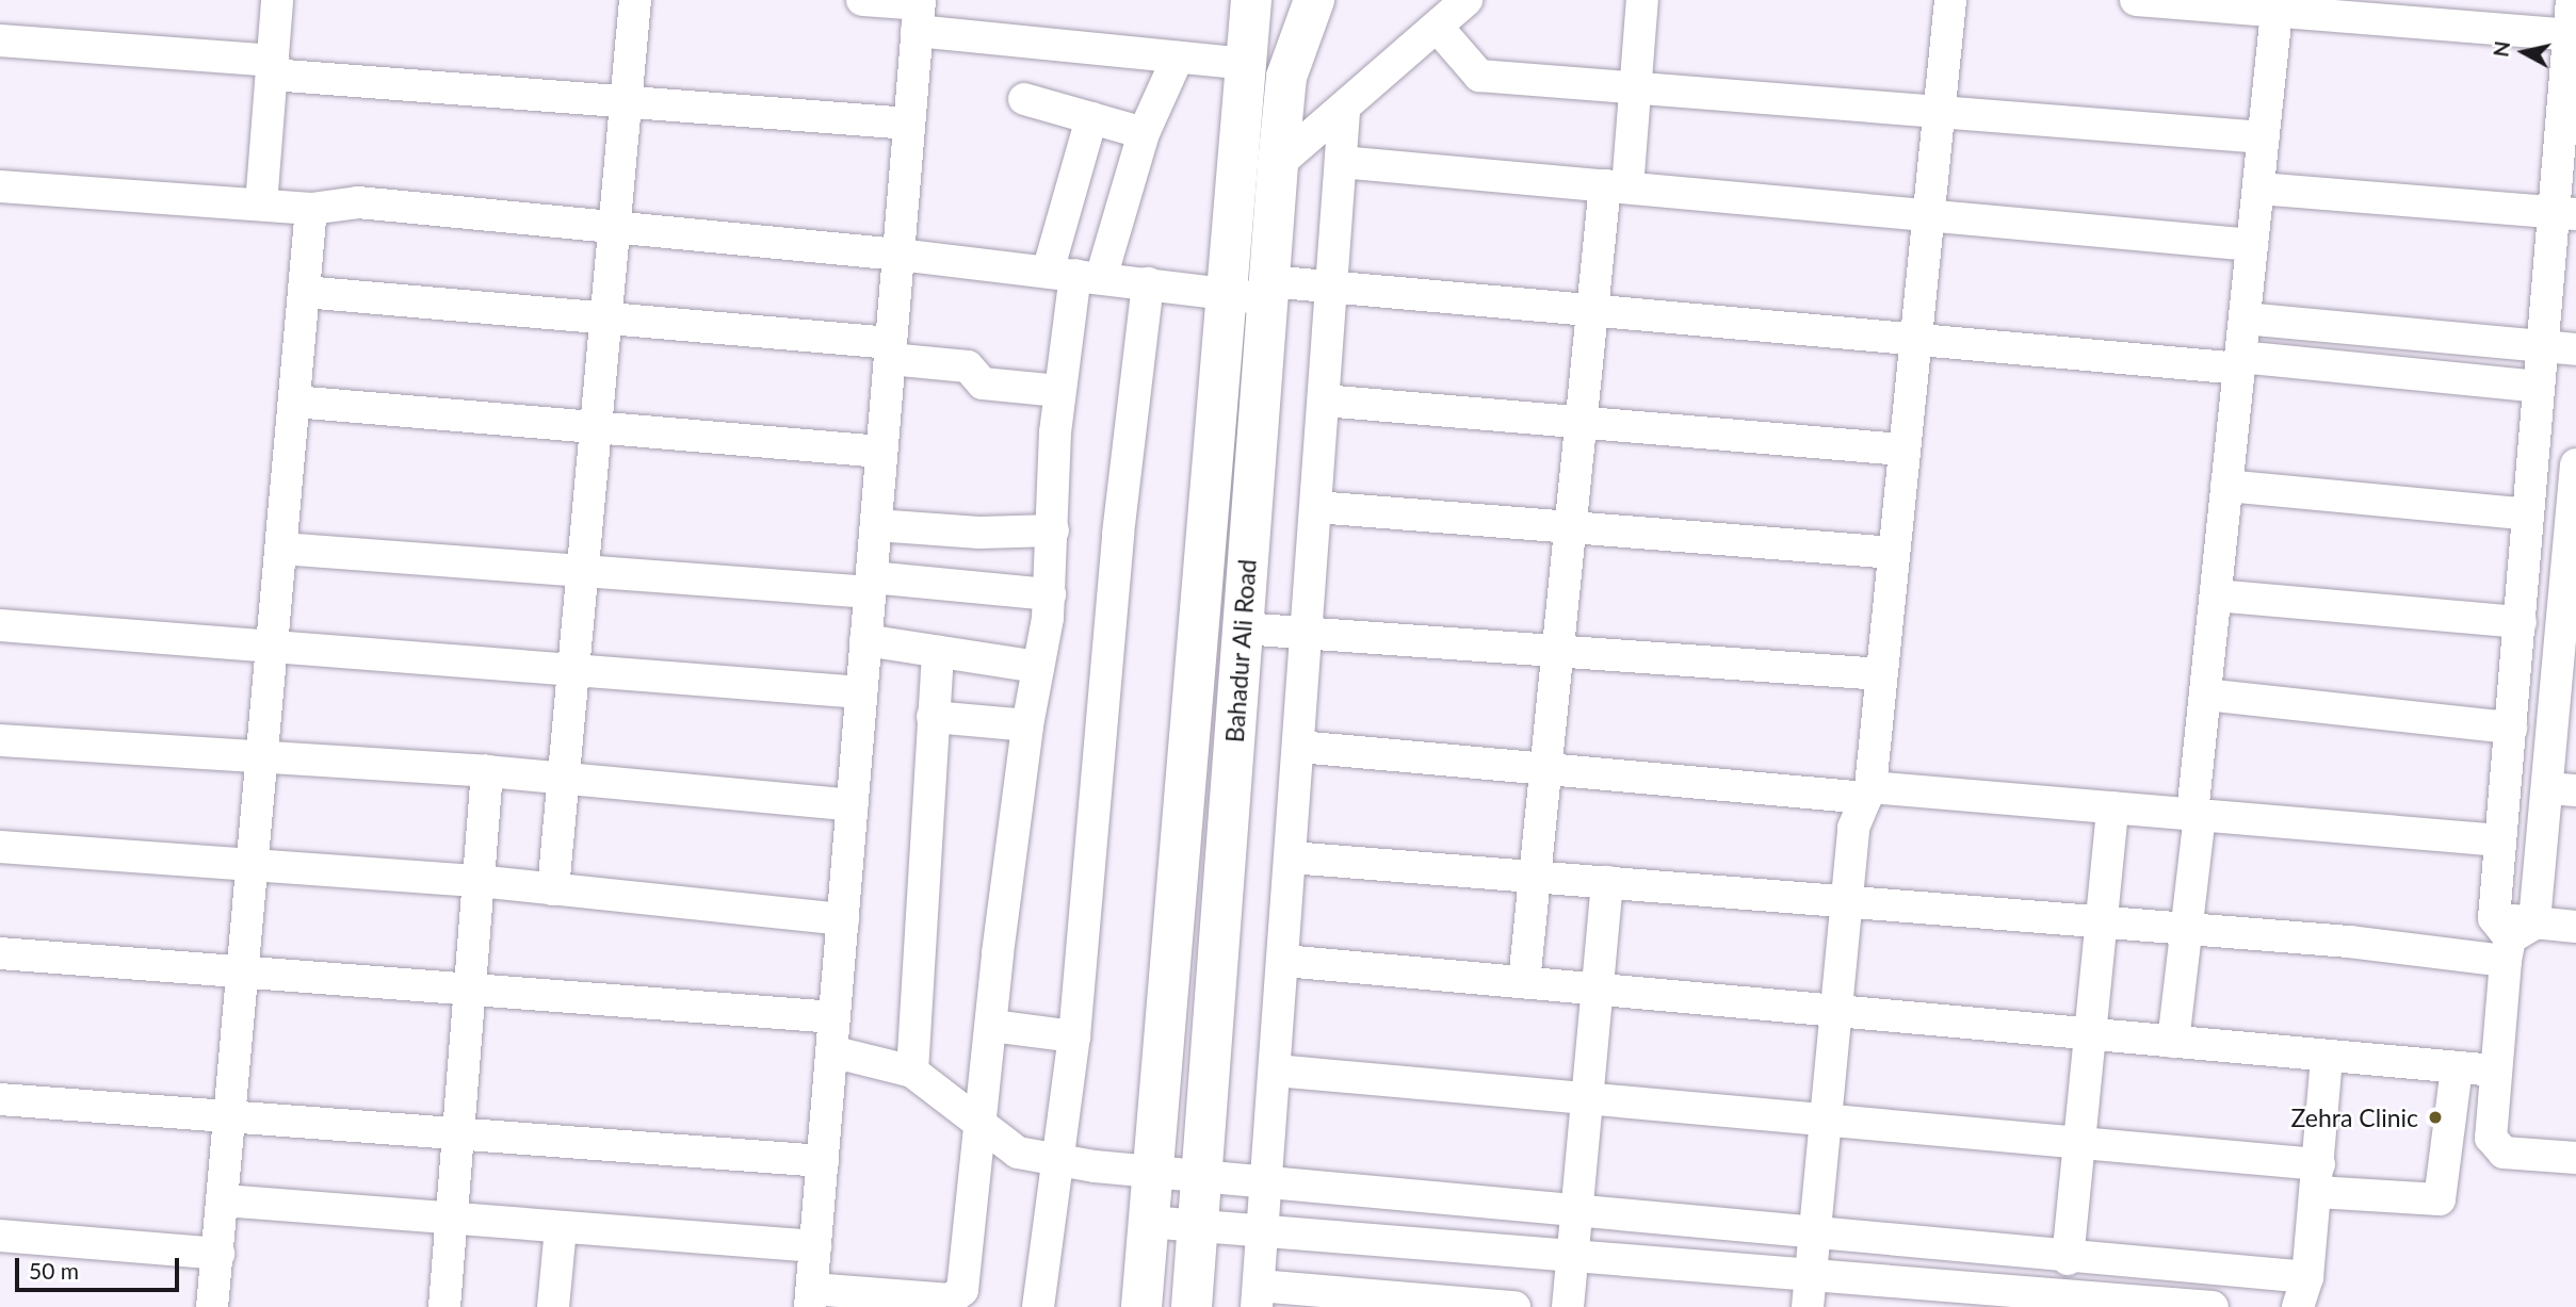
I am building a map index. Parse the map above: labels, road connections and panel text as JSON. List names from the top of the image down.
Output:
{
  "streets": {
    "main road": ["Bahadur Ali Road"]
  },
  "places": ["Zehra Clinic"],
  "scale_bar": "50 m",
  "north": "left"
}
